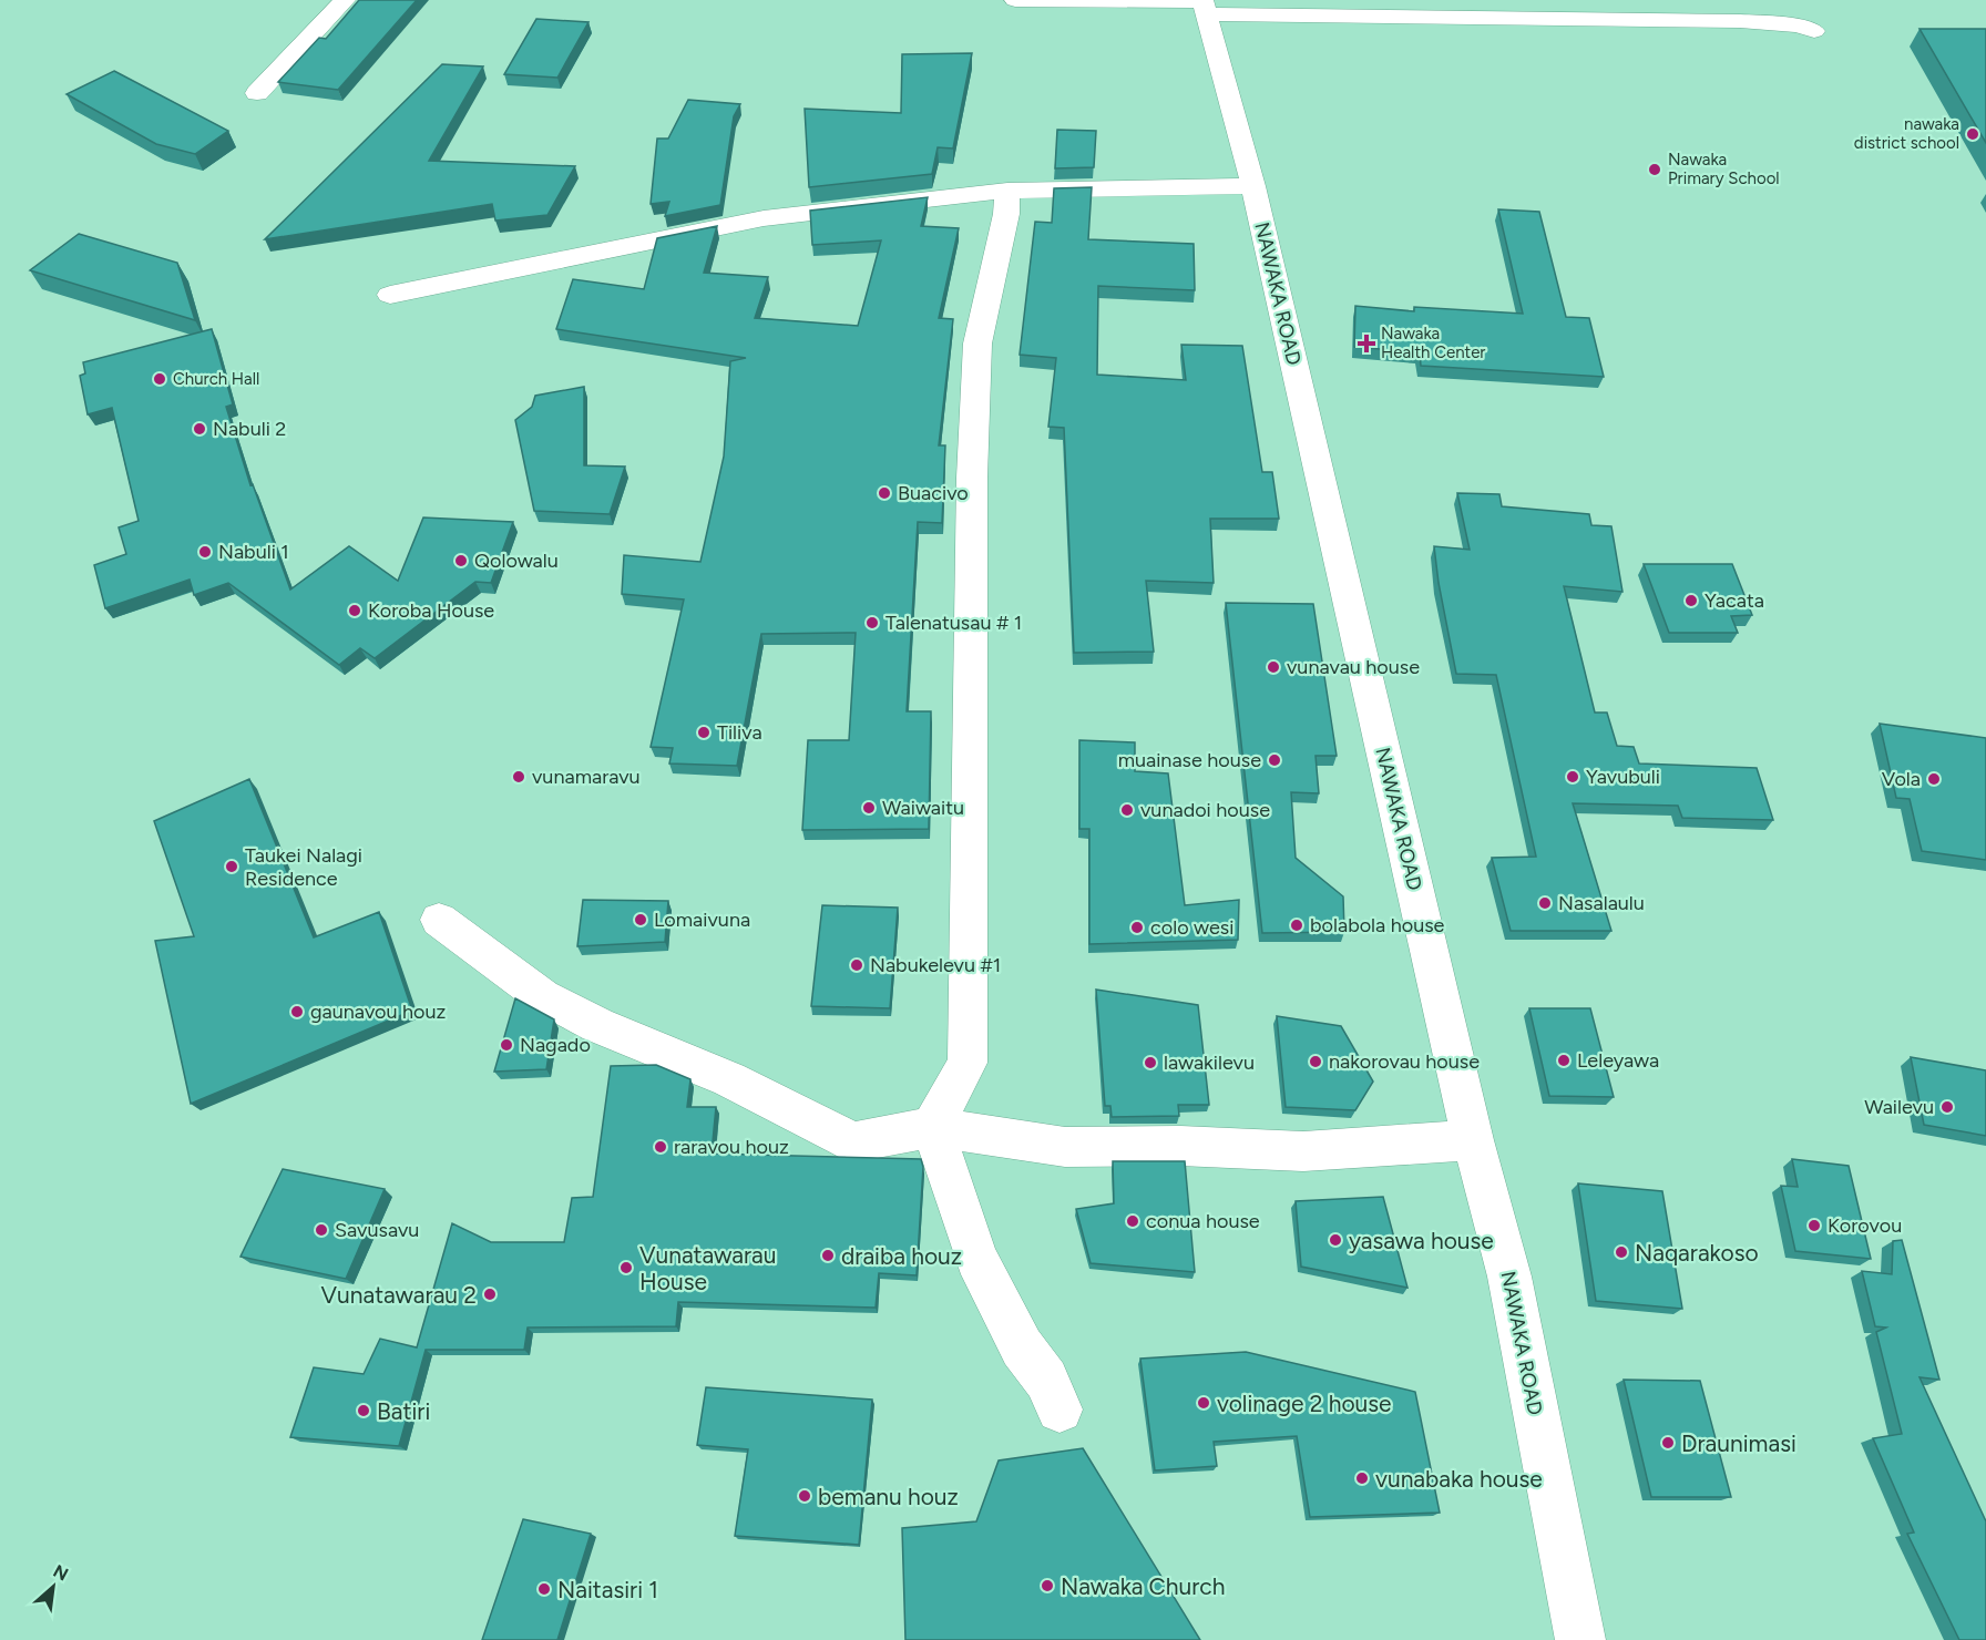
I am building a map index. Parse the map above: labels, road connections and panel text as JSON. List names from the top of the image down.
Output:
{
  "streets": {
    "street": ["NAWAKA ROAD"]
  },
  "places": {
    "other": [
      "nawaka district school",
      "Nawaka Primary School",
      "Church Hall",
      "Nabuli 2",
      "Buacivo",
      "Nabuli 1",
      "Qolowalu",
      "Yacata",
      "Koroba House",
      "Talenatusau # 1",
      "vunavau house",
      "Tiliva",
      "muainase house",
      "vunamaravu",
      "Yavubuli",
      "Vola",
      "Waiwaitu",
      "vunadoi house",
      "Taukei Nalagi Residence",
      "Nasalaulu",
      "Lomaivuna",
      "bolabola house",
      "colo wesi",
      "Nabukelevu #1",
      "gaunavou houz",
      "Nagado",
      "Leleyawa",
      "nakorovau house",
      "lawakilevu",
      "Wailevu",
      "raravou houz",
      "conua house",
      "Korovou",
      "Savusavu",
      "yasawa house",
      "Naqarakoso",
      "draiba houz",
      "Vunatawarau House",
      "Vunatawarau 2",
      "volinage 2 house",
      "Batiri",
      "Draunimasi",
      "vunabaka house",
      "bemanu houz",
      "Nawaka Church",
      "Naitasiri 1"
    ],
    "health": ["Nawaka Health Center"]
  },
  "north": "top right"
}
